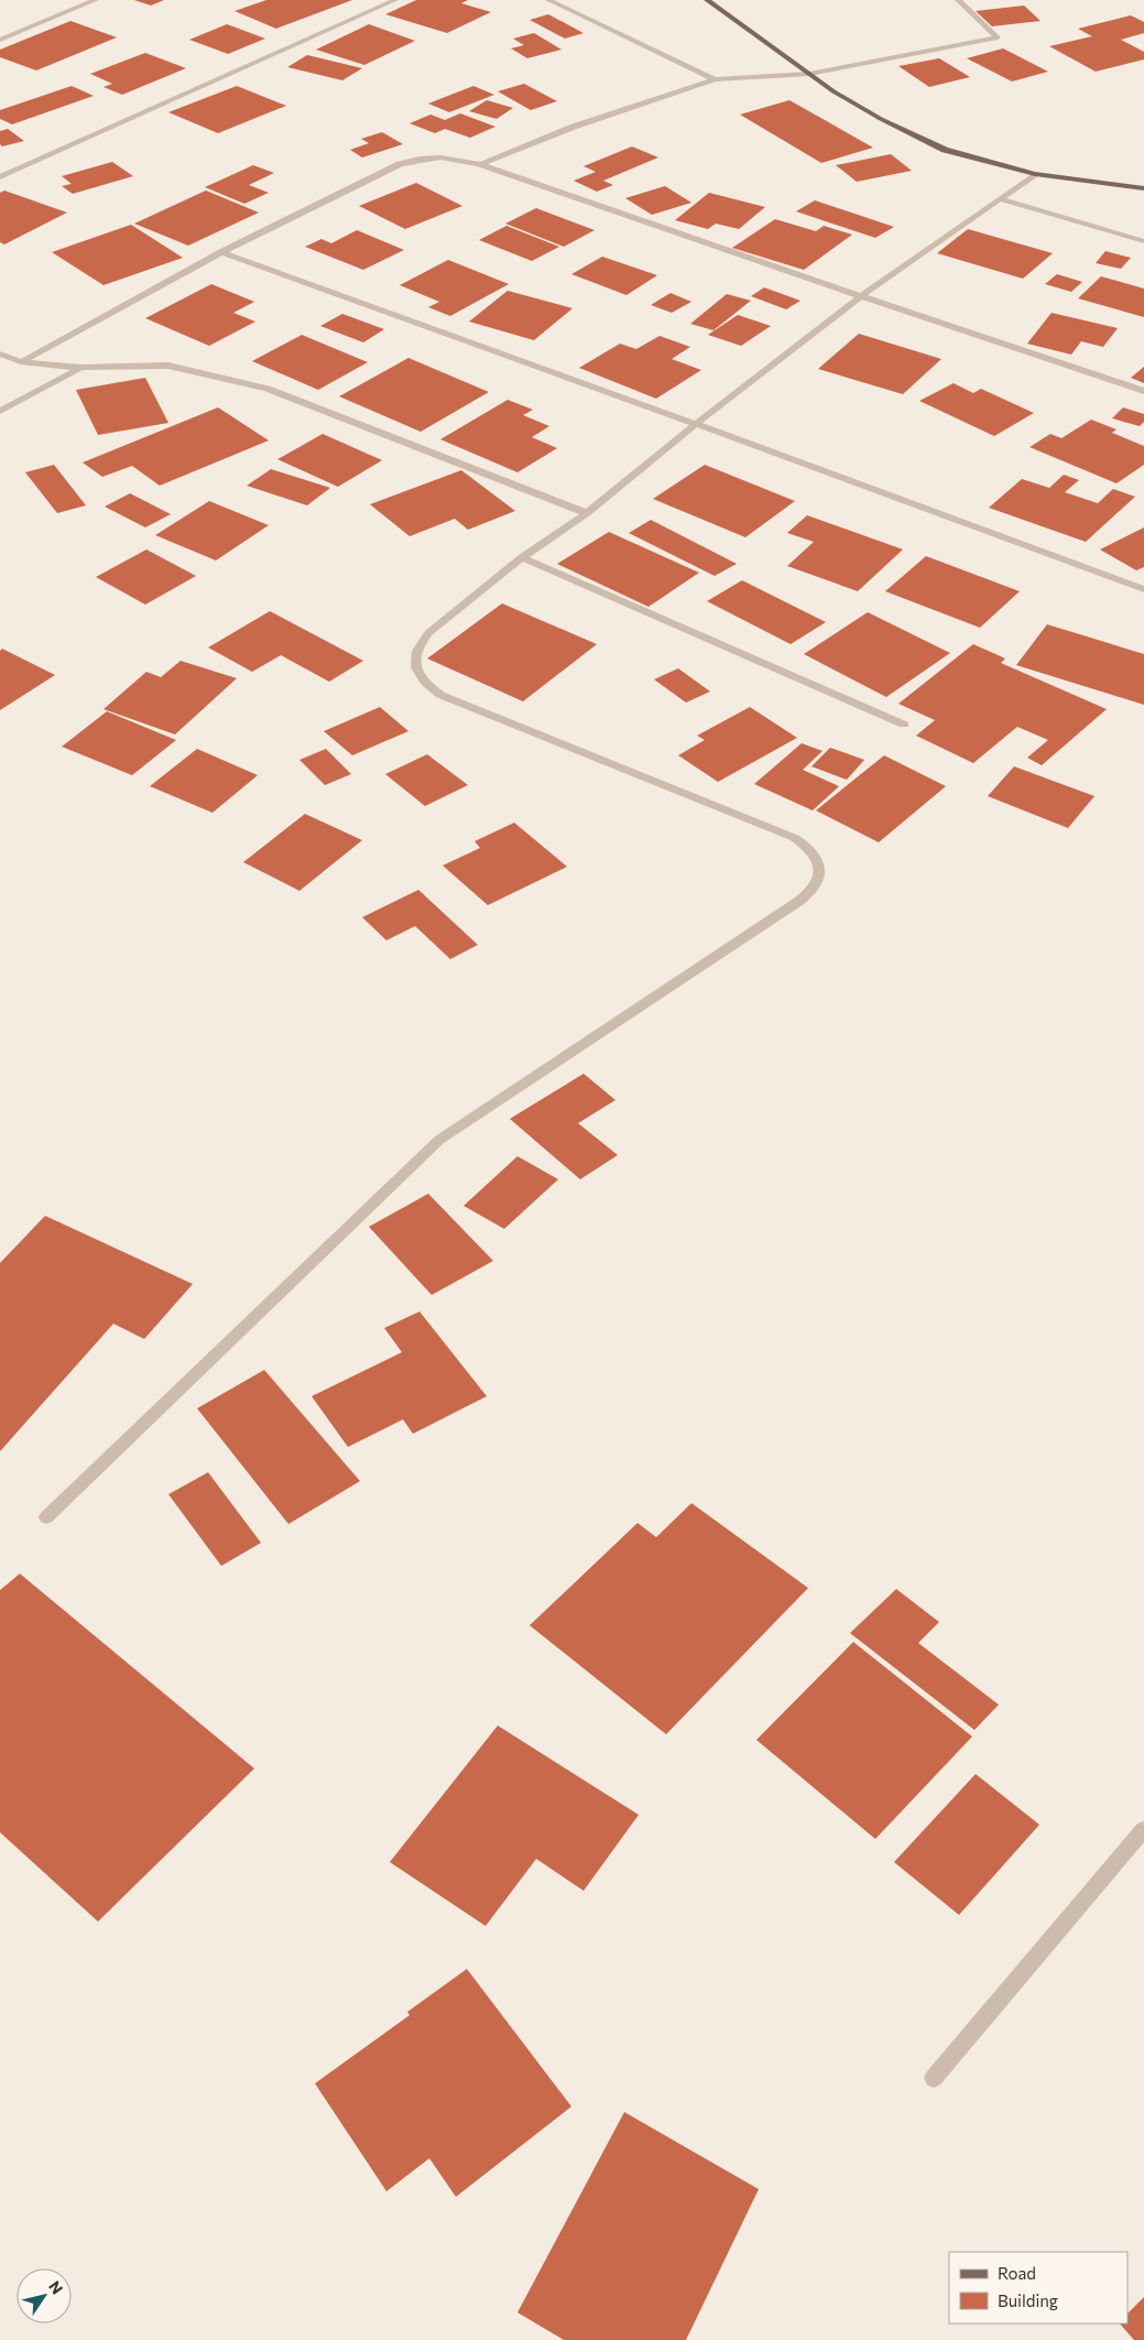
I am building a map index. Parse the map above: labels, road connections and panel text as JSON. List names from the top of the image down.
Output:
{
  "legend": ["Road", "Building"],
  "north": "top right"
}
